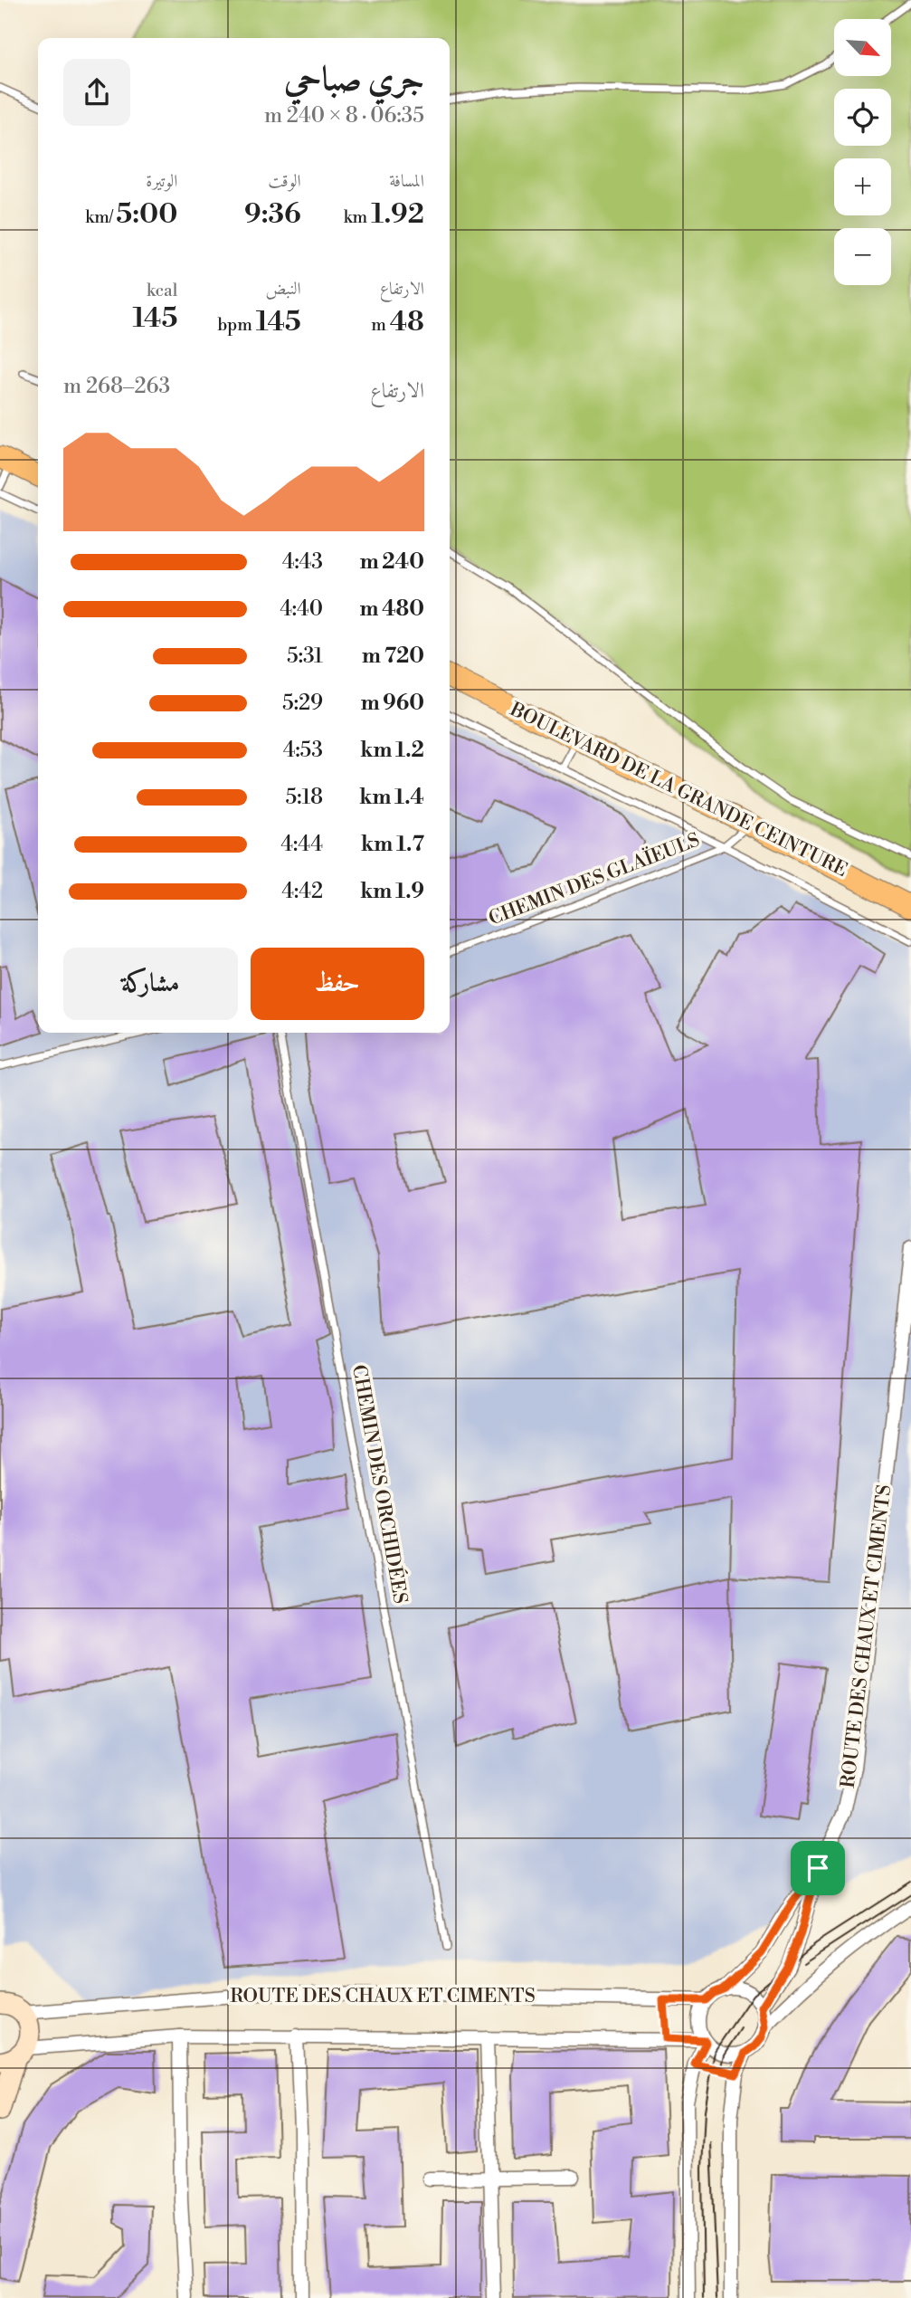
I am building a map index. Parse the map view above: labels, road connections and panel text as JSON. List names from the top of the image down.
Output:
{
  "streets": {
    "main road": ["BOULEVARD DE LA GRANDE CEINTURE"],
    "street": ["ROUTE DES CHAUX ET CIMENTS"],
    "lane": ["CHEMIN DES GLAÏEULS", "CHEMIN DES ORCHIDÉES"]
  },
  "crossings": [
    ["BOULEVARD DE LA GRANDE CEINTURE", "CHEMIN DES GLAÏEULS"]
  ],
  "north": "bottom right",
  "page": {
    "map_buttons": ["+", "−"],
    "heading": ["جري صباحي", "06:35 · 8 × 240 m"],
    "stats": [
      ["المسافة", "1.92 km"],
      ["الوقت", "9:36"],
      ["الوتيرة", "5:00 /km"],
      ["الارتفاع", "48 m"],
      ["النبض", "145 bpm"],
      ["kcal", "145"]
    ],
    "chart": ["الارتفاع", "263–268 m"],
    "list": [
      {
        "name": "240 m",
        "note": "4:43"
      },
      {
        "name": "480 m",
        "note": "4:40"
      },
      {
        "name": "720 m",
        "note": "5:31"
      },
      {
        "name": "960 m",
        "note": "5:29"
      },
      {
        "name": "1.2 km",
        "note": "4:53"
      },
      {
        "name": "1.4 km",
        "note": "5:18"
      },
      {
        "name": "1.7 km",
        "note": "4:44"
      },
      {
        "name": "1.9 km",
        "note": "4:42"
      }
    ],
    "buttons": ["حفظ", "مشاركة"]
  }
}
